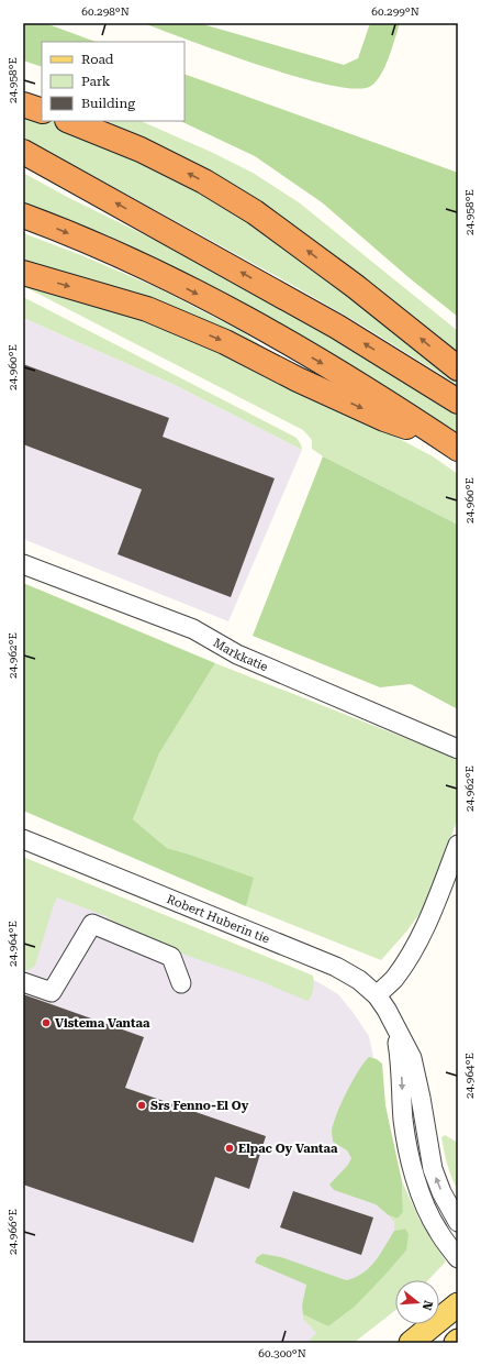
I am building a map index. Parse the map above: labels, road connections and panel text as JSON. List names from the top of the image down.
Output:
{
  "streets": {
    "street": ["Markkatie", "Robert Huberin tie"]
  },
  "places": ["Vistema Vantaa", "Srs Fenno-El Oy", "Elpac Oy Vantaa"],
  "legend": ["Road", "Park", "Building"],
  "north": "right",
  "coordinates": [
    "60.298°N",
    "60.299°N",
    "24.958°E",
    "24.960°E",
    "24.962°E",
    "24.964°E",
    "24.966°E",
    "60.300°N"
  ]
}
